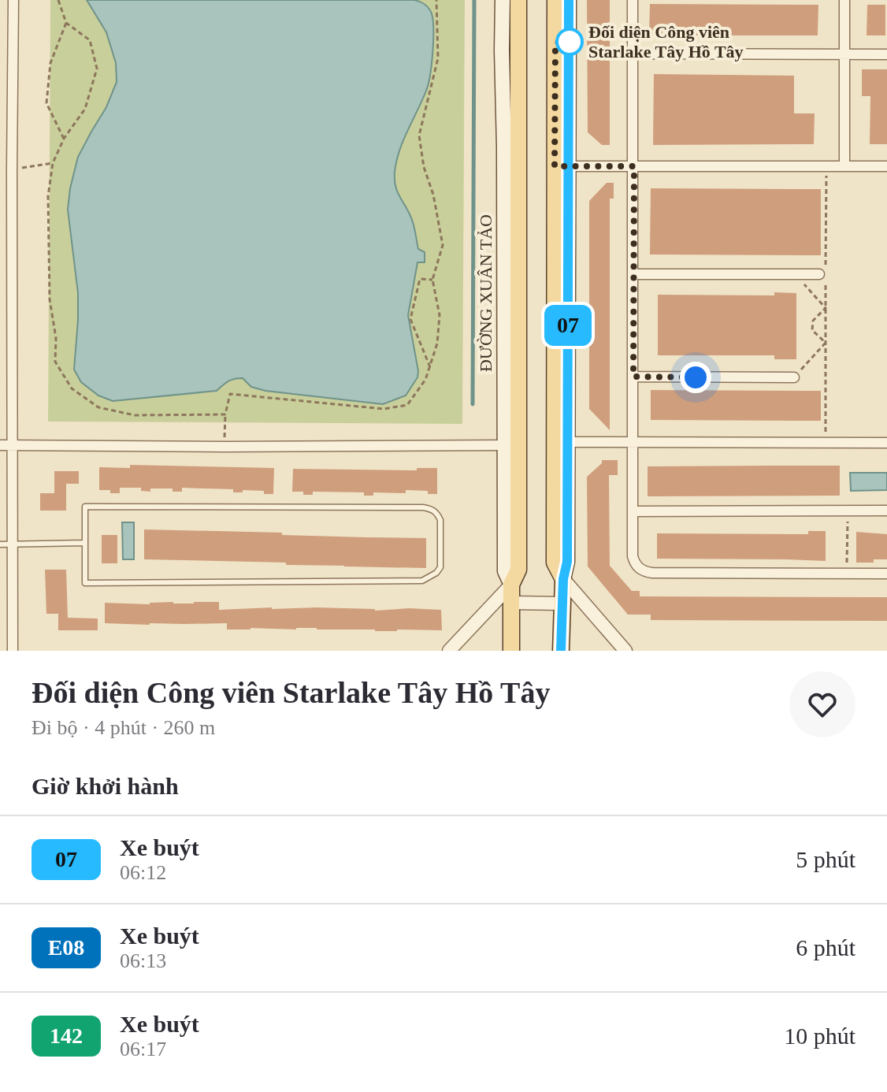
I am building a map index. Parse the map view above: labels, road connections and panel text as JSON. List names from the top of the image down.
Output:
{
  "streets": {
    "main road": ["ĐƯỜNG XUÂN TẢO"]
  },
  "places": ["Đối diện Công viên Starlake Tây Hồ Tây"],
  "lines": ["bus line 07"],
  "page": {
    "on_map": "07",
    "heading": [
      ["Đối diện Công viên Starlake Tây Hồ Tây", "Đi bộ · 4 phút · 260 m"],
      "Giờ khởi hành"
    ],
    "list": [
      {
        "mark": "07",
        "name": "Xe buýt",
        "note": "06:12",
        "value": "5 phút"
      },
      {
        "mark": "E08",
        "name": "Xe buýt",
        "note": "06:13",
        "value": "6 phút"
      },
      {
        "mark": "142",
        "name": "Xe buýt",
        "note": "06:17",
        "value": "10 phút"
      }
    ]
  }
}
